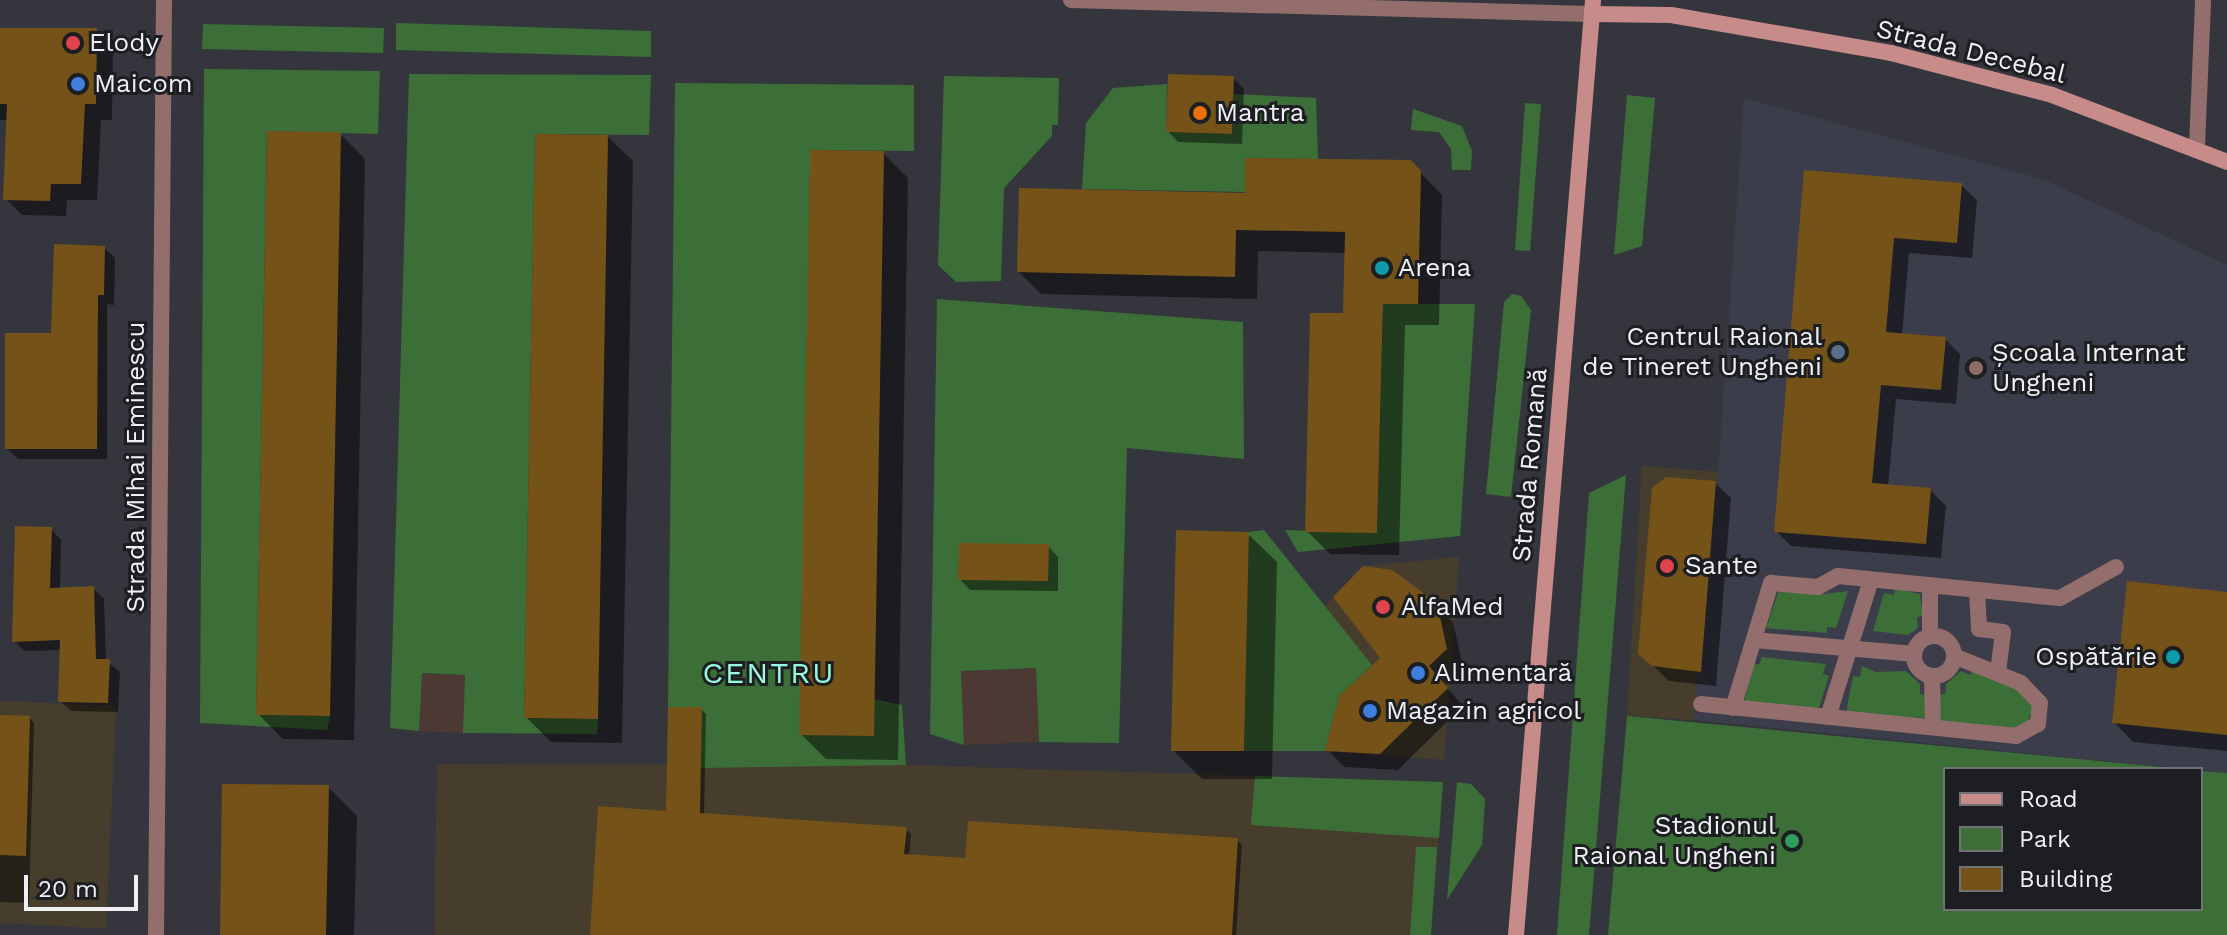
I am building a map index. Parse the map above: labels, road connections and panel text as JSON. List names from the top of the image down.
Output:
{
  "streets": {
    "main road": ["Strada Decebal", "Strada Romană"],
    "street": ["Strada Mihai Eminescu"]
  },
  "crossings": [
    ["Strada Decebal", "Strada Romană"]
  ],
  "districts": ["CENTRU"],
  "places": [
    "Elody",
    "Maicom",
    "Mantra",
    "Arena",
    "Centrul Raional de Tineret Ungheni",
    "Școala Internat Ungheni",
    "Sante",
    "AlfaMed",
    "Ospătărie",
    "Alimentară",
    "Magazin agricol",
    "Stadionul Raional Ungheni"
  ],
  "legend": ["Road", "Park", "Building"],
  "scale_bar": "20 m"
}
